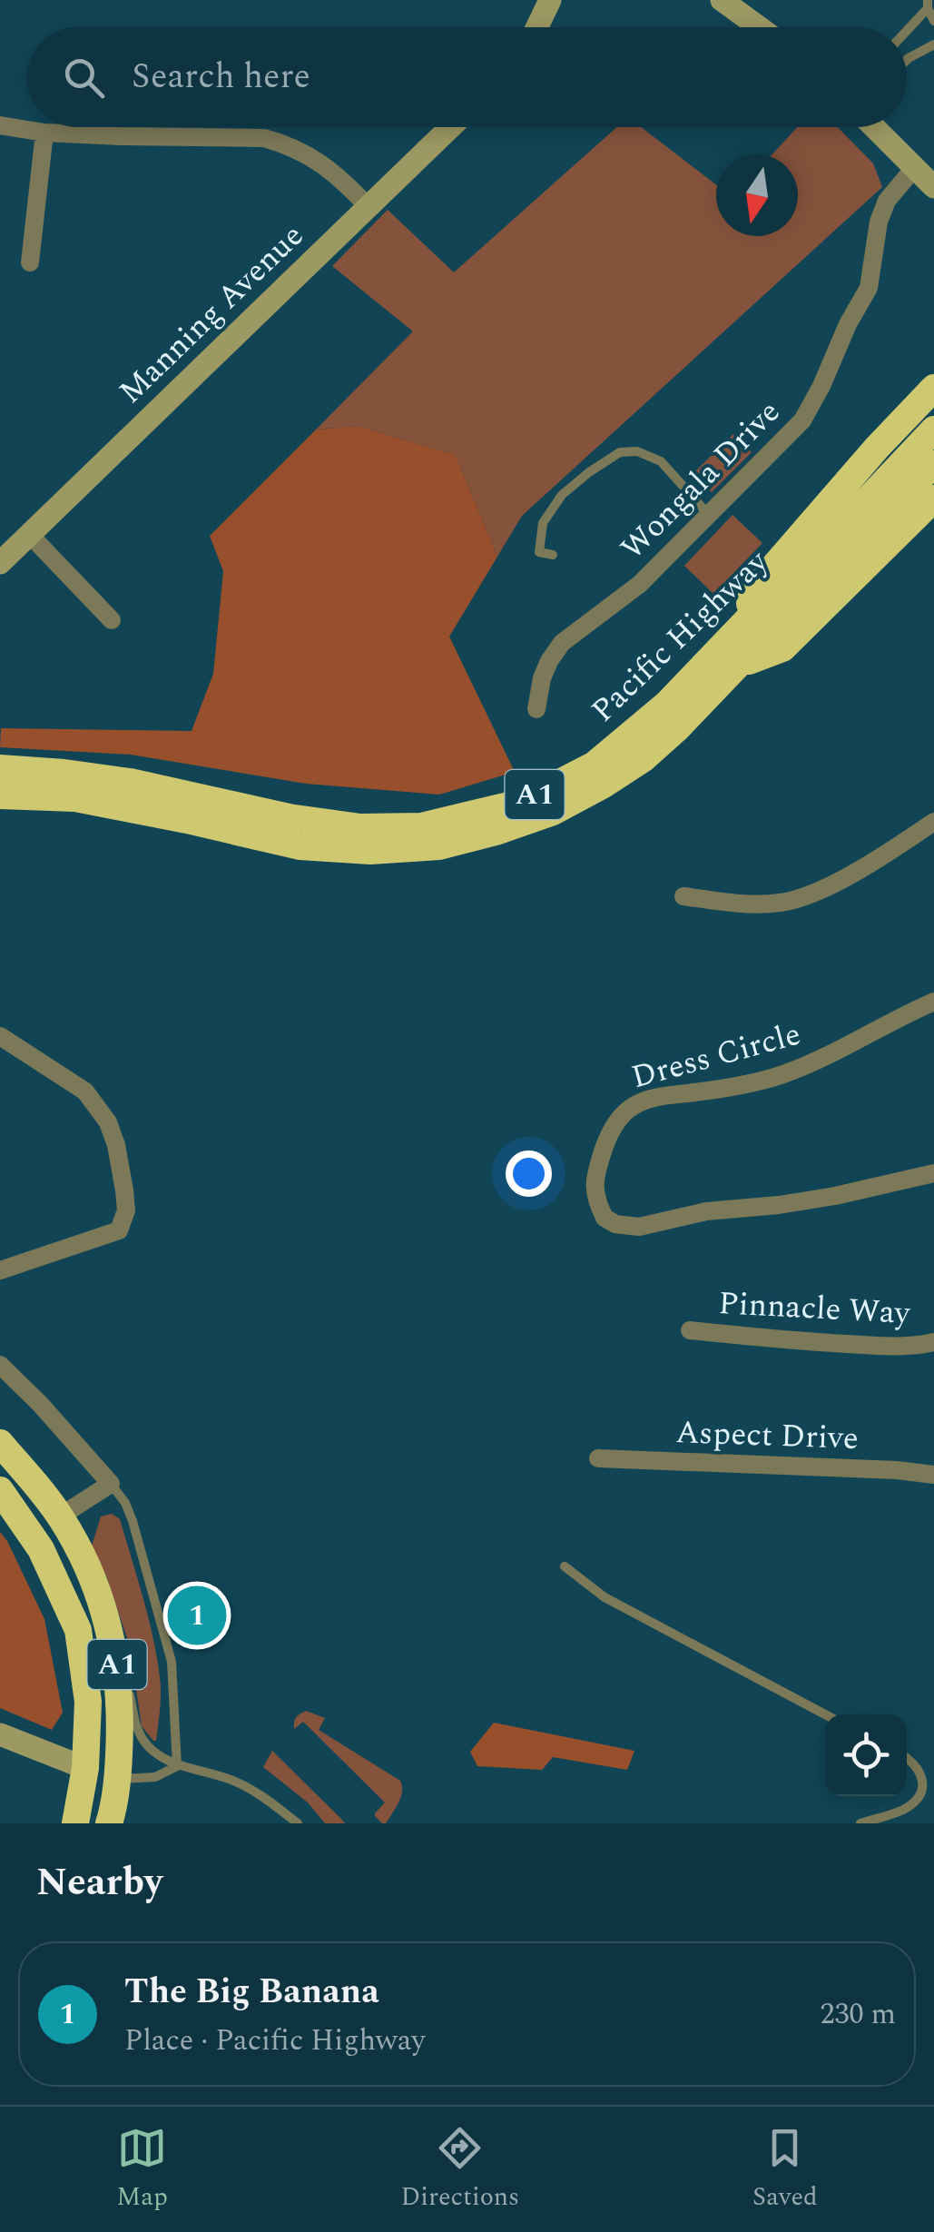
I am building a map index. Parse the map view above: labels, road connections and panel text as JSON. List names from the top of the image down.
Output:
{
  "streets": {
    "highway": ["Pacific Highway", "A1"],
    "street": [
      "Manning Avenue",
      "Wongala Drive",
      "Dress Circle",
      "Pinnacle Way",
      "Aspect Drive"
    ]
  },
  "north": "bottom",
  "page": {
    "search": "Search here",
    "pins": "1",
    "heading": "Nearby",
    "list": [
      {
        "mark": "1",
        "name": "The Big Banana",
        "note": "Place · Pacific Highway",
        "value": "230 m"
      }
    ],
    "nav": ["Map", "Directions", "Saved"]
  }
}
